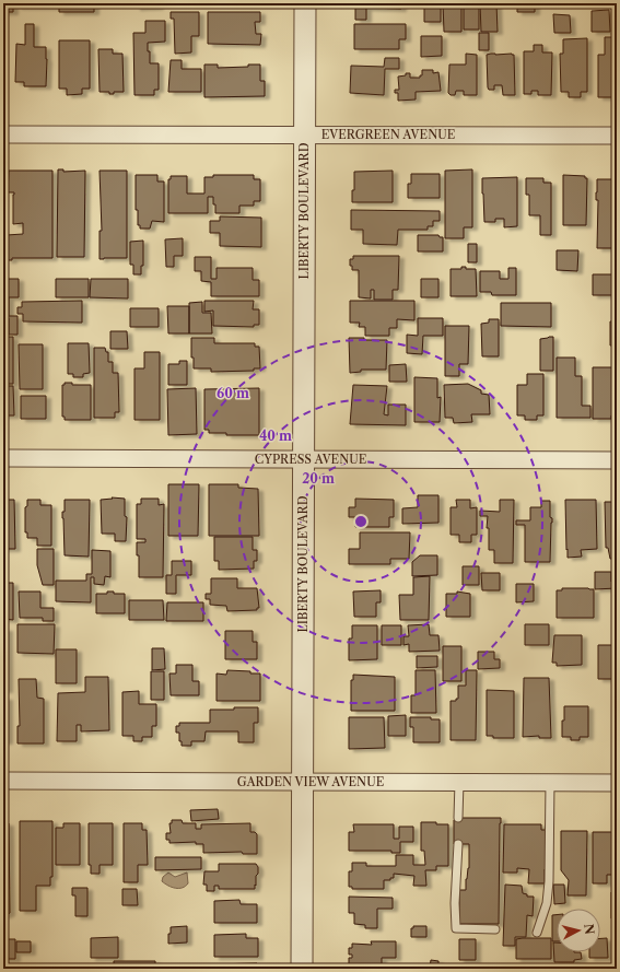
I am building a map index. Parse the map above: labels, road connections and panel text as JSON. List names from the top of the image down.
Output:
{
  "streets": {
    "street": [
      "EVERGREEN AVENUE",
      "LIBERTY BOULEVARD",
      "CYPRESS AVENUE",
      "GARDEN VIEW AVENUE"
    ]
  },
  "crossings": [
    ["EVERGREEN AVENUE", "LIBERTY BOULEVARD"],
    ["LIBERTY BOULEVARD", "CYPRESS AVENUE"],
    ["LIBERTY BOULEVARD", "GARDEN VIEW AVENUE"]
  ],
  "north": "right",
  "rings": ["60 m", "40 m", "20 m"]
}
